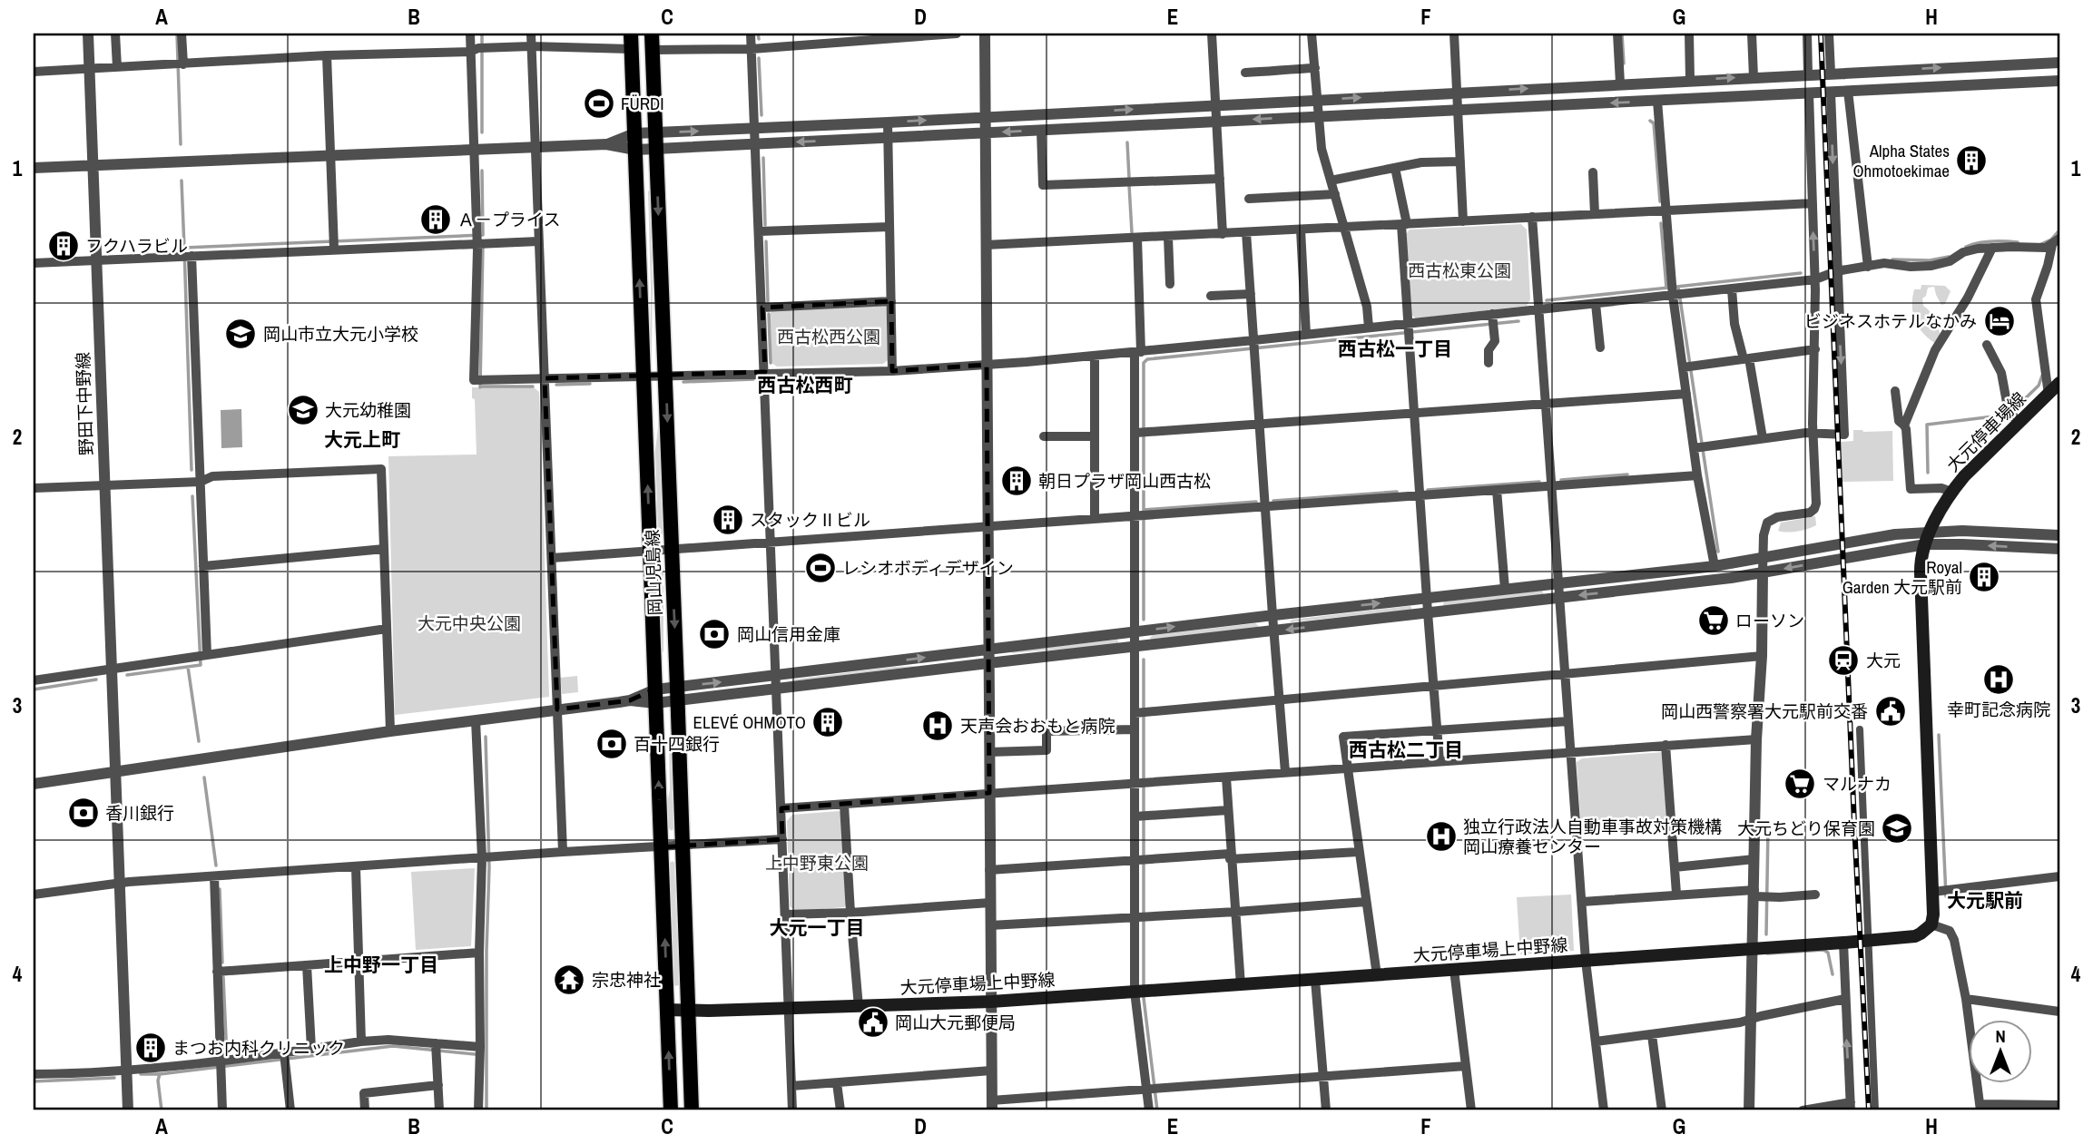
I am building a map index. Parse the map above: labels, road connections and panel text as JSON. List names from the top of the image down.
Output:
{
  "streets": {
    "main road": ["大元停車場線", "岡山児島線", "大元停車場上中野線"],
    "street": ["野田下中野線"]
  },
  "crossings": [
    ["岡山児島線", "大元停車場上中野線"]
  ],
  "districts": [
    "西古松一丁目",
    "西古松西町",
    "大元上町",
    "西古松二丁目",
    "大元駅前",
    "大元一丁目",
    "上中野一丁目"
  ],
  "parks": [
    "西古松東公園",
    "西古松西公園",
    "大元中央公園",
    "上中野東公園"
  ],
  "places": {
    "sports": ["FÜRDI", "レシオボディデザイン"],
    "building": [
      "Alpha States Ohmotoekimae",
      "Ａ－プライス",
      "フクハラビル",
      "朝日プラザ岡山西古松",
      "スタックⅡビル",
      "Royal Garden 大元駅前",
      "ELEVÉ OHMOTO",
      "まつお内科クリニック"
    ],
    "hotel": ["ビジネスホテルなかみ"],
    "school or university": ["岡山市立大元小学校", "大元幼稚園", "大元ちどり保育園"],
    "supermarket": ["ローソン", "マルナカ"],
    "bank": ["岡山信用金庫", "百十四銀行", "香川銀行"],
    "station": ["大元"],
    "hospital": ["幸町記念病院", "天声会おおもと病院", "独立行政法人自動車事故対策機構 岡山療養センター"],
    "public building": ["岡山西警察署大元駅前交番", "岡山大元郵便局"],
    "temple": ["宗忠神社"]
  },
  "north": "top",
  "grid": {
    "columns": [
      "A",
      "B",
      "C",
      "D",
      "E",
      "F",
      "G",
      "H"
    ],
    "rows": [
      "1",
      "2",
      "3",
      "4"
    ]
  }
}
